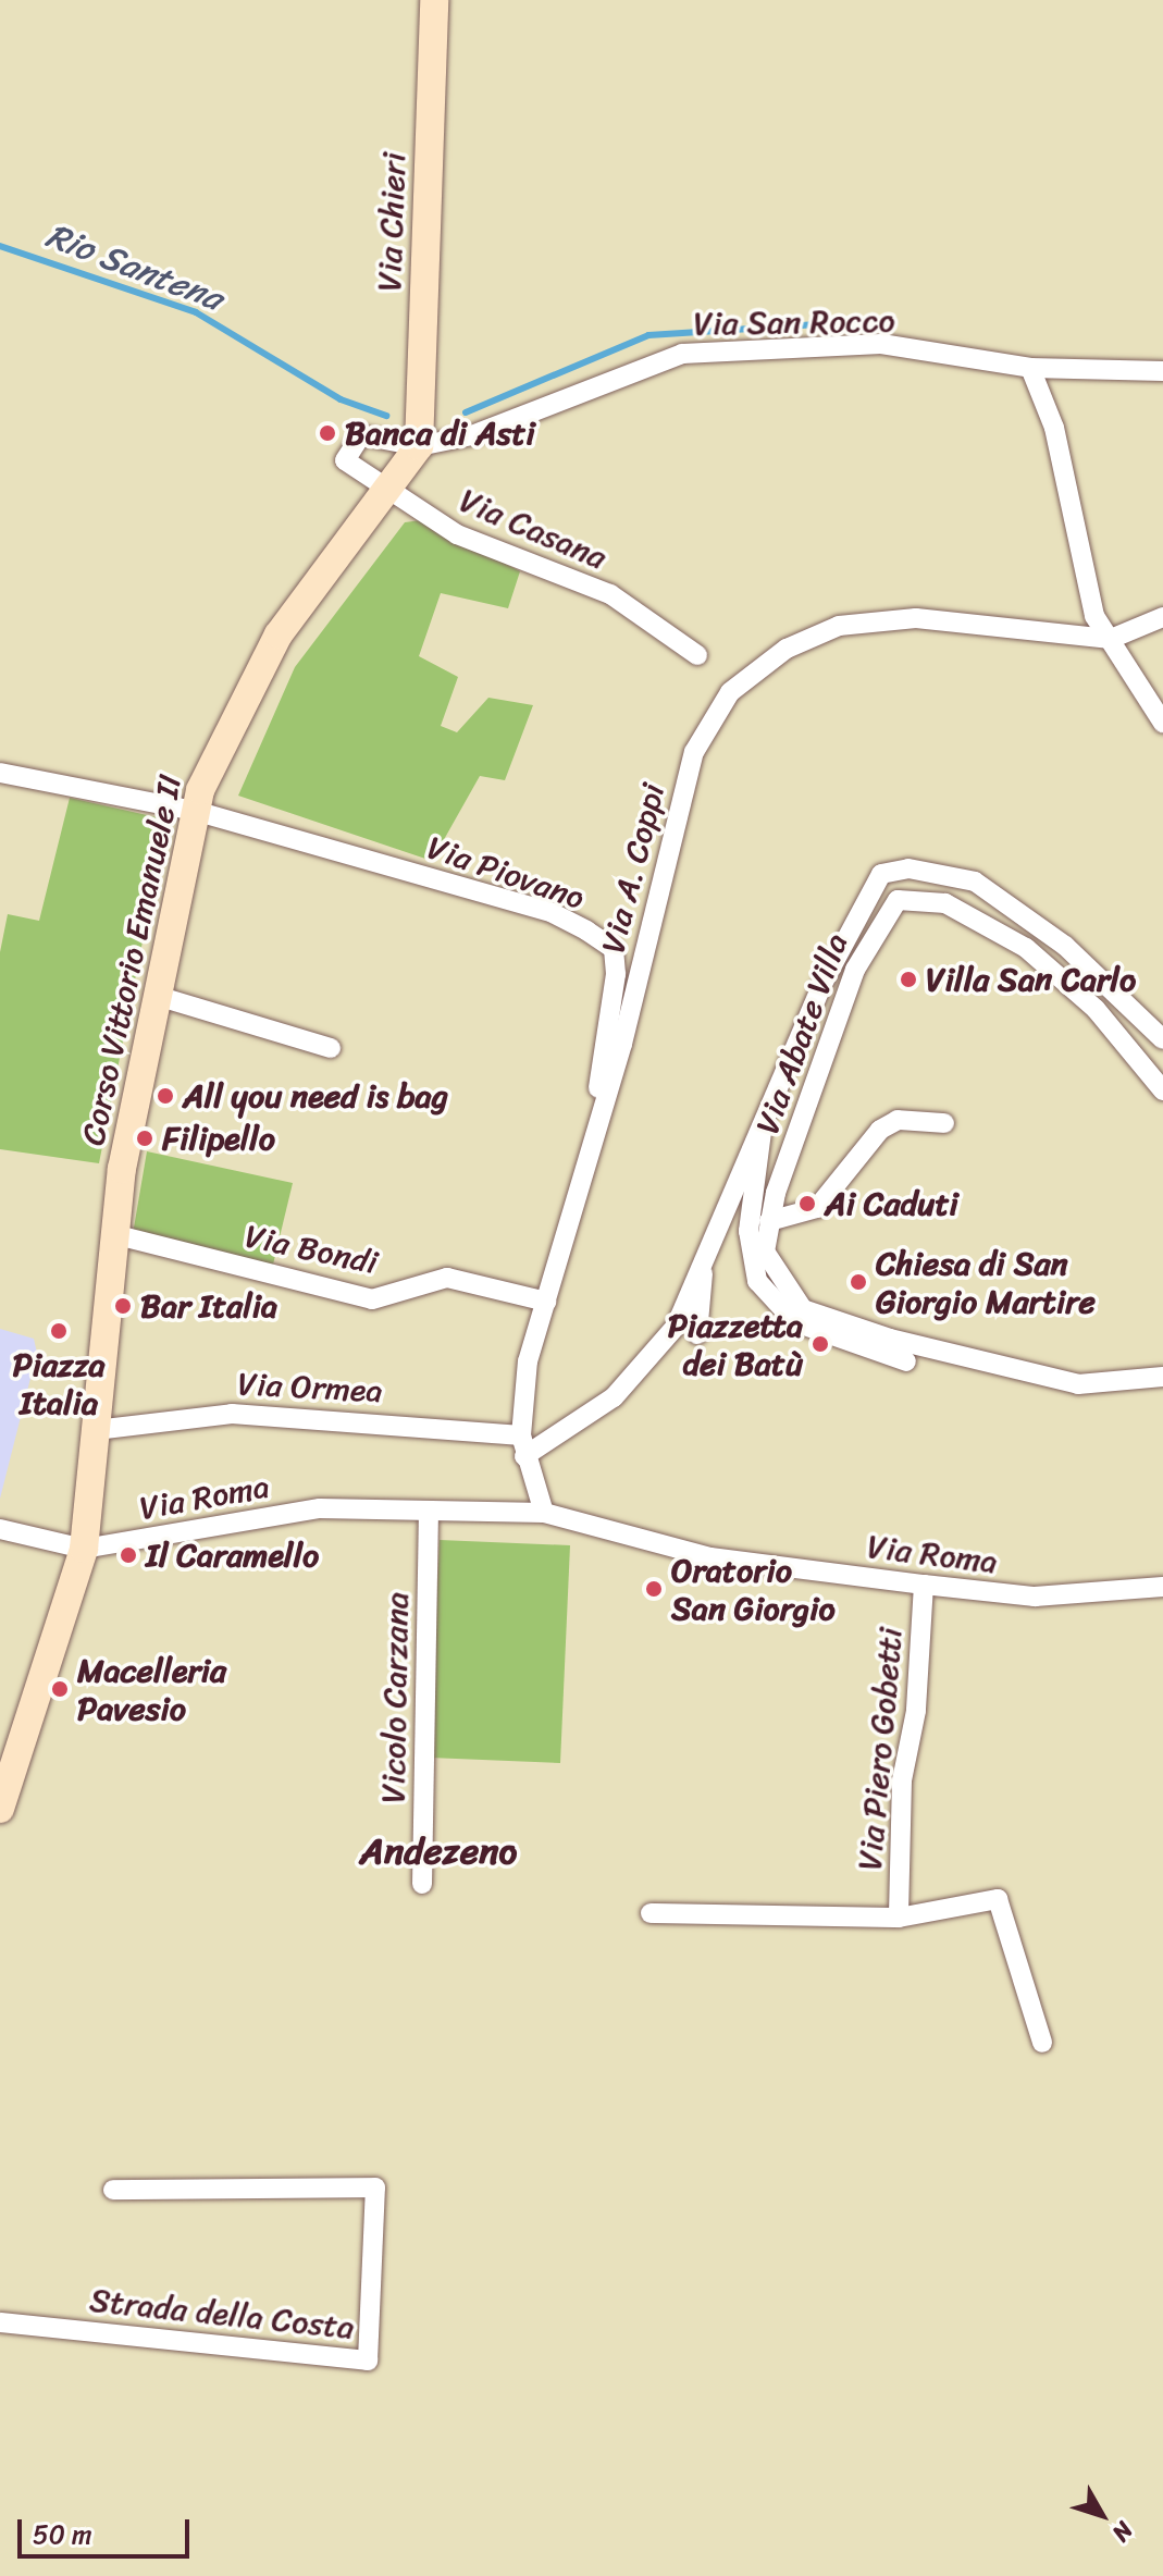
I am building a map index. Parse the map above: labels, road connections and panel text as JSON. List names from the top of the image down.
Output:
{
  "streets": {
    "main road": ["Via Chieri", "Corso Vittorio Emanuele II"],
    "street": [
      "Via San Rocco",
      "Via Casana",
      "Via A. Coppi",
      "Via Piovano",
      "Via Abate Villa",
      "Via Bondi",
      "Via Ormea",
      "Via Roma",
      "Vicolo Carzana",
      "Via Piero Gobetti",
      "Strada della Costa"
    ]
  },
  "crossings": [
    ["Via Chieri", "Via San Rocco"],
    ["Via Chieri", "Via Casana"],
    ["Via Chieri", "Corso Vittorio Emanuele II"],
    ["Via San Rocco", "Via Casana"],
    ["Via San Rocco", "Corso Vittorio Emanuele II"],
    ["Via Casana", "Corso Vittorio Emanuele II"],
    ["Via A. Coppi", "Via Piovano"],
    ["Via A. Coppi", "Via Bondi"],
    ["Via A. Coppi", "Via Ormea"],
    ["Via Piovano", "Corso Vittorio Emanuele II"],
    ["Corso Vittorio Emanuele II", "Via Bondi"],
    ["Corso Vittorio Emanuele II", "Via Ormea"],
    ["Corso Vittorio Emanuele II", "Via Roma"],
    ["Via Roma", "Vicolo Carzana"],
    ["Via Roma", "Via Piero Gobetti"]
  ],
  "districts": ["Andezeno"],
  "water": ["Rio Santena"],
  "places": [
    "Banca di Asti",
    "Villa San Carlo",
    "All you need is bag",
    "Filipello",
    "Ai Caduti",
    "Chiesa di San Giorgio Martire",
    "Bar Italia",
    "Piazza Italia",
    "Piazzetta dei Batù",
    "Il Caramello",
    "Oratorio San Giorgio",
    "Macelleria Pavesio"
  ],
  "scale_bar": "50 m",
  "north": "bottom right"
}
